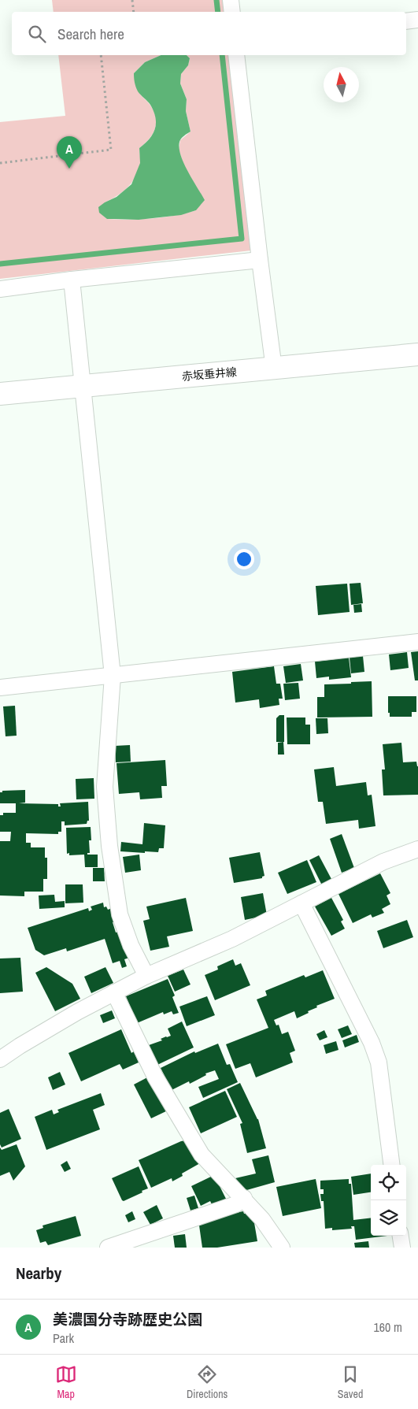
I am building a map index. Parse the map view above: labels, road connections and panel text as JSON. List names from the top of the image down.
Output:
{
  "streets": {
    "main road": ["赤坂垂井線"]
  },
  "north": "top",
  "page": {
    "search": "Search here",
    "pins": "A",
    "heading": "Nearby",
    "list": [
      {
        "mark": "A",
        "name": "美濃国分寺跡歴史公園",
        "note": "Park",
        "value": "160 m"
      }
    ],
    "nav": ["Map", "Directions", "Saved"]
  }
}
